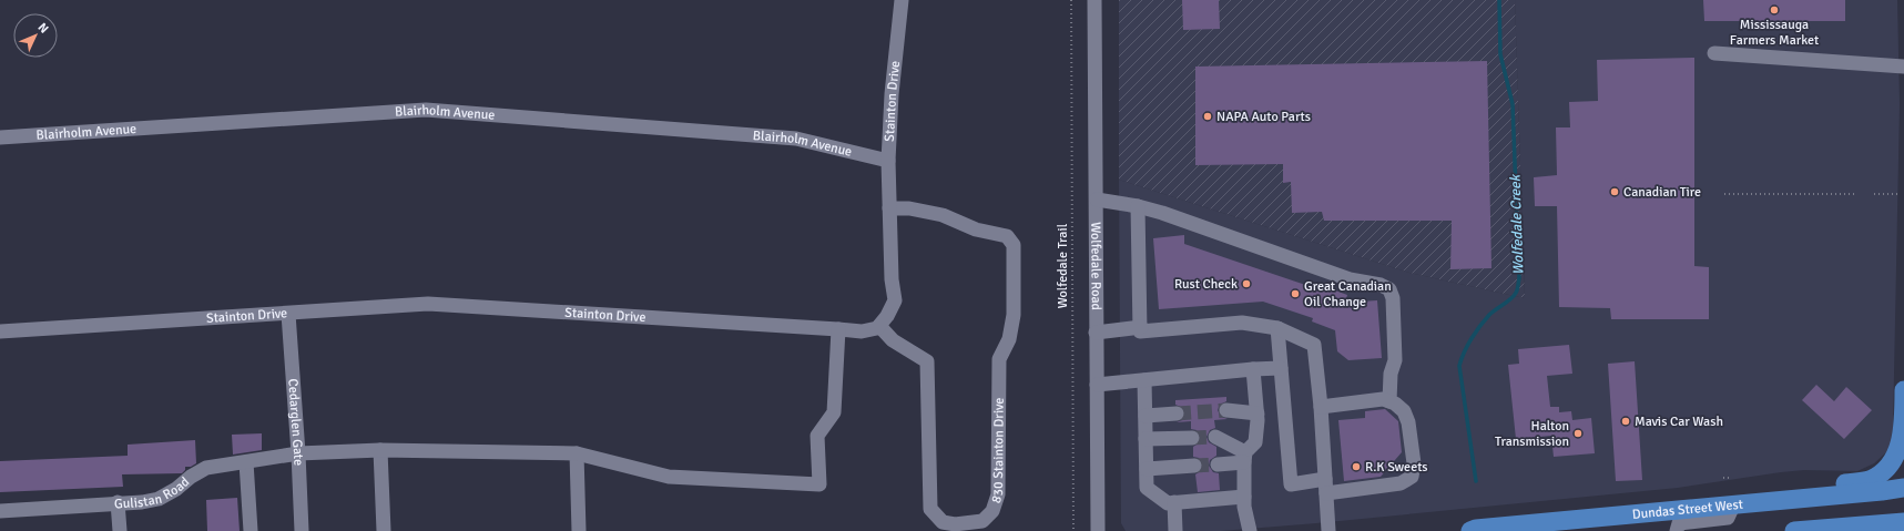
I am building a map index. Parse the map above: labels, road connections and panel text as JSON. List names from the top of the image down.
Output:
{
  "streets": {
    "main road": ["Dundas Street West"],
    "street": [
      "Stainton Drive",
      "Blairholm Avenue",
      "Wolfedale Road",
      "Cedarglen Gate",
      "830 Stainton Drive",
      "Gulistan Road"
    ],
    "path": ["Wolfedale Trail"]
  },
  "crossings": [
    ["Stainton Drive", "Blairholm Avenue"],
    ["Stainton Drive", "Cedarglen Gate"],
    ["Stainton Drive", "830 Stainton Drive"],
    ["Stainton Drive", "Gulistan Road"],
    ["Cedarglen Gate", "Gulistan Road"]
  ],
  "water": ["Wolfedale Creek"],
  "places": [
    "Mississauga Farmers Market",
    "NAPA Auto Parts",
    "Canadian Tire",
    "Rust Check",
    "Great Canadian Oil Change",
    "Mavis Car Wash",
    "Halton Transmission",
    "R.K Sweets"
  ],
  "north": "top right"
}
